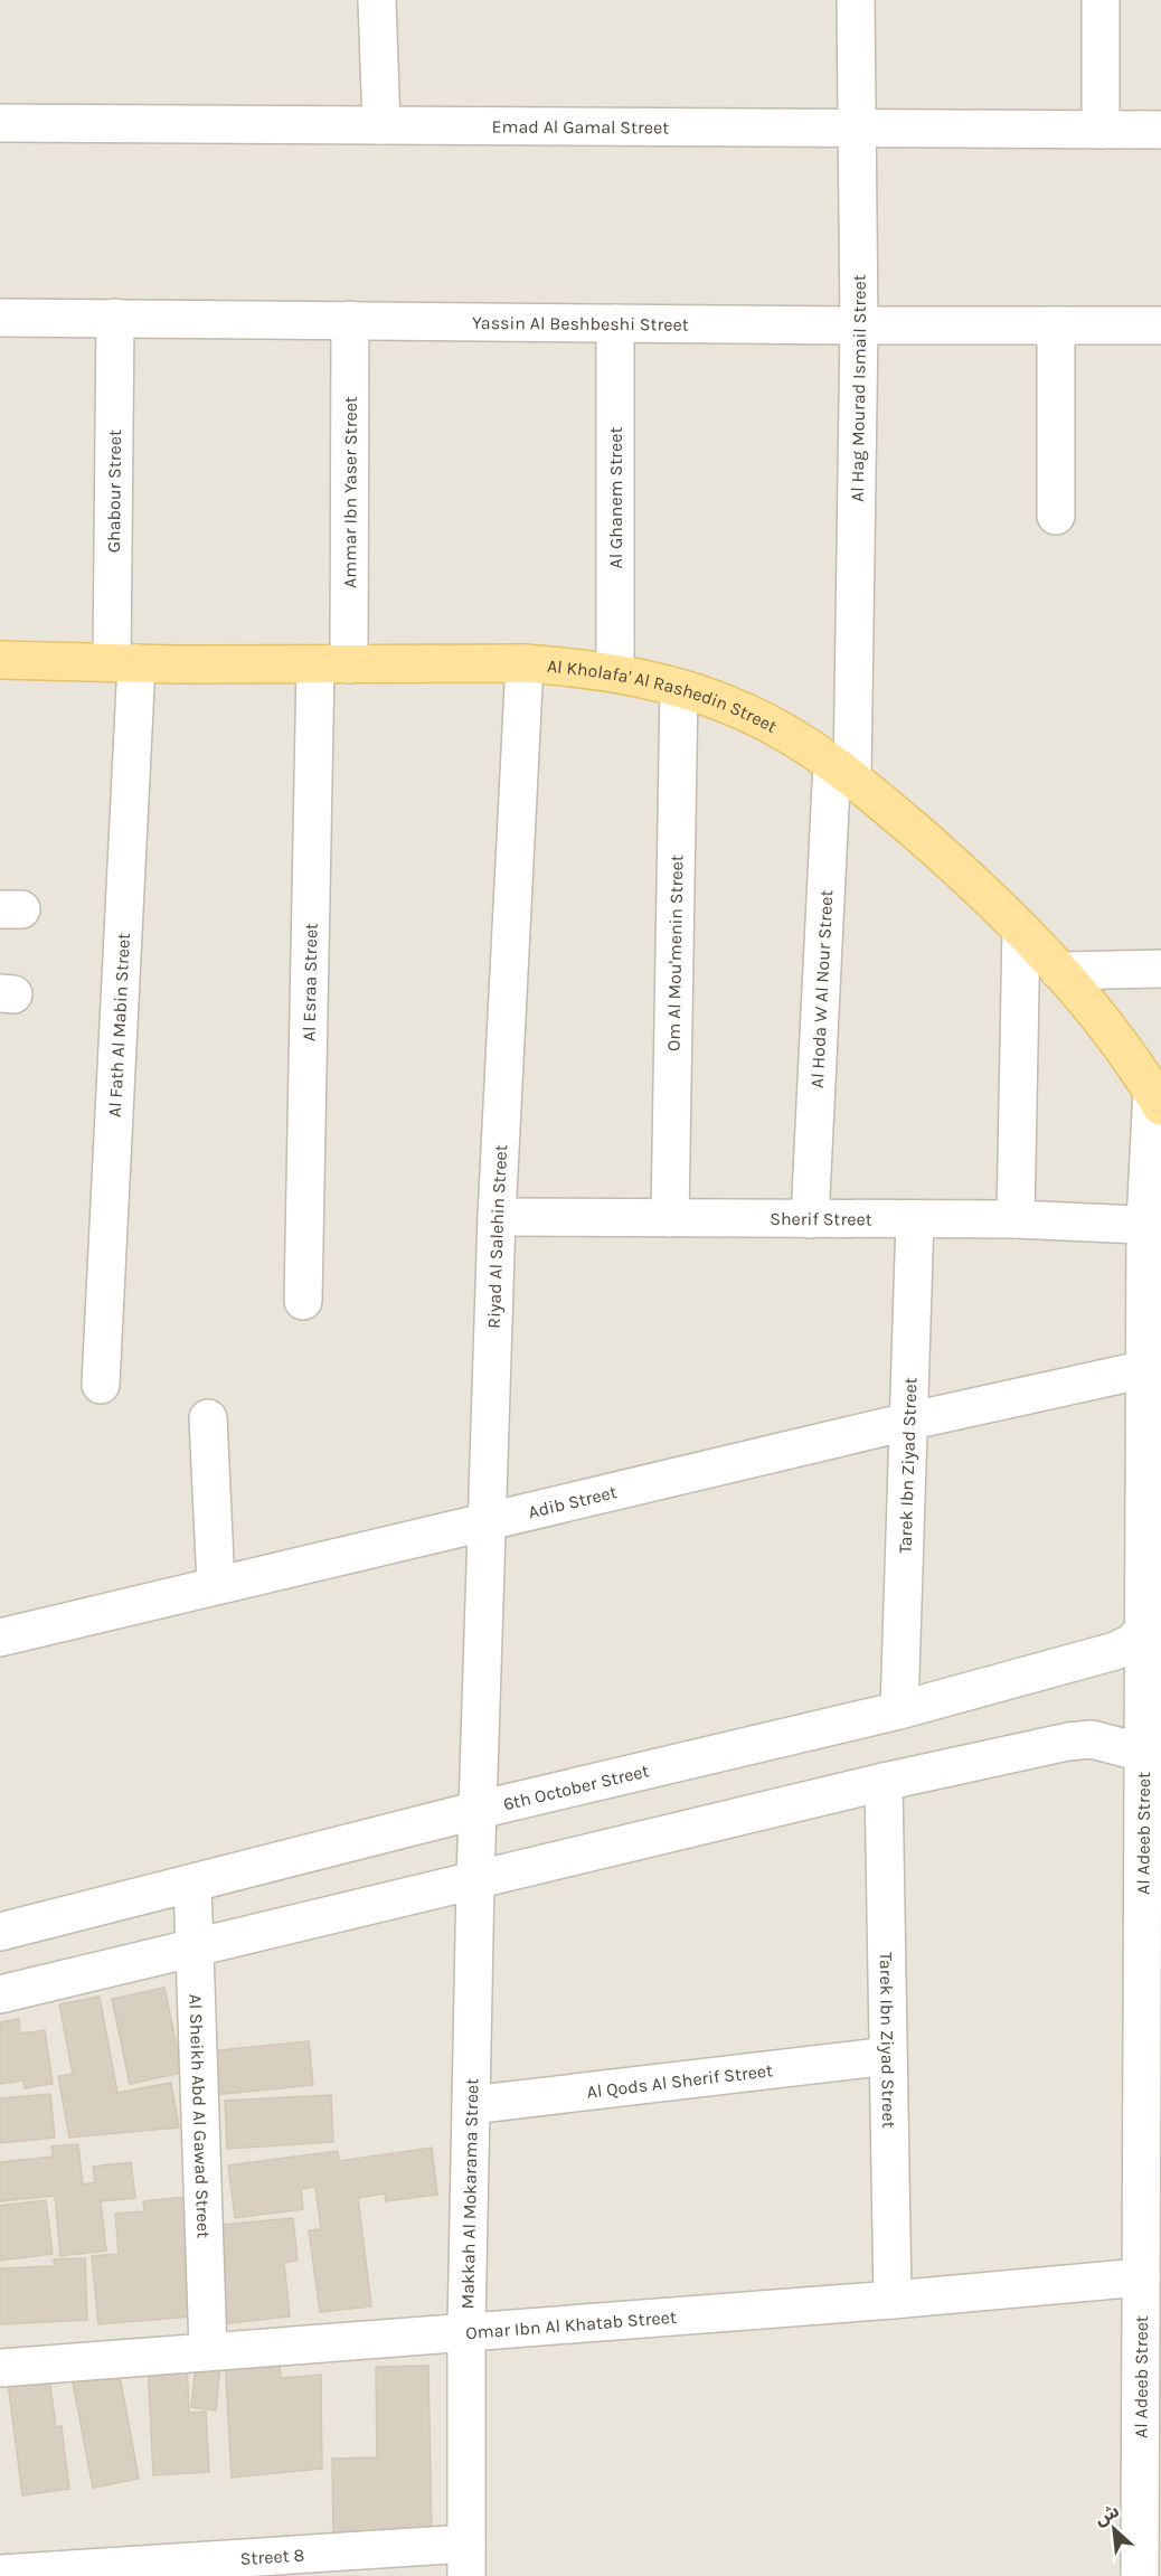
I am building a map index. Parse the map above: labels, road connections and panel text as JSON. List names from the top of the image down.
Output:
{
  "streets": {
    "main road": ["Al Kholafa' Al Rashedin Street"],
    "street": [
      "Emad Al Gamal Street",
      "Yassin Al Beshbeshi Street",
      "Al Hag Mourad Ismail Street",
      "Ghabour Street",
      "Ammar Ibn Yaser Street",
      "Al Ghanem Street",
      "Om Al Mou'menin Street",
      "Al Esraa Street",
      "Al Hoda W Al Nour Street",
      "Al Fath Al Mabin Street",
      "Sherif Street",
      "Riyad Al Salehin Street",
      "Tarek Ibn Ziyad Street",
      "Adib Street",
      "6th October Street",
      "Al Adeeb Street",
      "Al Qods Al Sherif Street",
      "Al Sheikh Abd Al Gawad Street",
      "Makkah Al Mokarama Street",
      "Omar Ibn Al Khatab Street",
      "Street 8"
    ]
  },
  "crossings": [
    ["Emad Al Gamal Street", "Al Hag Mourad Ismail Street"],
    ["Yassin Al Beshbeshi Street", "Al Hag Mourad Ismail Street"],
    ["Yassin Al Beshbeshi Street", "Ghabour Street"],
    ["Yassin Al Beshbeshi Street", "Ammar Ibn Yaser Street"],
    ["Yassin Al Beshbeshi Street", "Al Ghanem Street"],
    ["Al Hag Mourad Ismail Street", "Al Kholafa' Al Rashedin Street"],
    ["Al Hag Mourad Ismail Street", "Al Hoda W Al Nour Street"],
    ["Ghabour Street", "Al Kholafa' Al Rashedin Street"],
    ["Ghabour Street", "Al Fath Al Mabin Street"],
    ["Ammar Ibn Yaser Street", "Al Kholafa' Al Rashedin Street"],
    ["Ammar Ibn Yaser Street", "Al Esraa Street"],
    ["Al Ghanem Street", "Al Kholafa' Al Rashedin Street"],
    ["Al Kholafa' Al Rashedin Street", "Om Al Mou'menin Street"],
    ["Al Kholafa' Al Rashedin Street", "Al Esraa Street"],
    ["Al Kholafa' Al Rashedin Street", "Al Hoda W Al Nour Street"],
    ["Al Kholafa' Al Rashedin Street", "Al Fath Al Mabin Street"],
    ["Al Kholafa' Al Rashedin Street", "Riyad Al Salehin Street"],
    ["Al Kholafa' Al Rashedin Street", "Al Adeeb Street"],
    ["Om Al Mou'menin Street", "Sherif Street"],
    ["Al Hoda W Al Nour Street", "Sherif Street"],
    ["Sherif Street", "Riyad Al Salehin Street"],
    ["Sherif Street", "Tarek Ibn Ziyad Street"],
    ["Sherif Street", "Al Adeeb Street"],
    ["Riyad Al Salehin Street", "Adib Street"],
    ["Riyad Al Salehin Street", "6th October Street"],
    ["Riyad Al Salehin Street", "Makkah Al Mokarama Street"],
    ["Tarek Ibn Ziyad Street", "Adib Street"],
    ["Tarek Ibn Ziyad Street", "6th October Street"],
    ["Tarek Ibn Ziyad Street", "Al Qods Al Sherif Street"],
    ["Tarek Ibn Ziyad Street", "Omar Ibn Al Khatab Street"],
    ["Adib Street", "Al Adeeb Street"],
    ["6th October Street", "Al Adeeb Street"],
    ["6th October Street", "Al Sheikh Abd Al Gawad Street"],
    ["6th October Street", "Makkah Al Mokarama Street"],
    ["Al Adeeb Street", "Omar Ibn Al Khatab Street"],
    ["Al Qods Al Sherif Street", "Makkah Al Mokarama Street"],
    ["Al Sheikh Abd Al Gawad Street", "Omar Ibn Al Khatab Street"],
    ["Makkah Al Mokarama Street", "Omar Ibn Al Khatab Street"],
    ["Makkah Al Mokarama Street", "Street 8"]
  ],
  "north": "top left"
}
